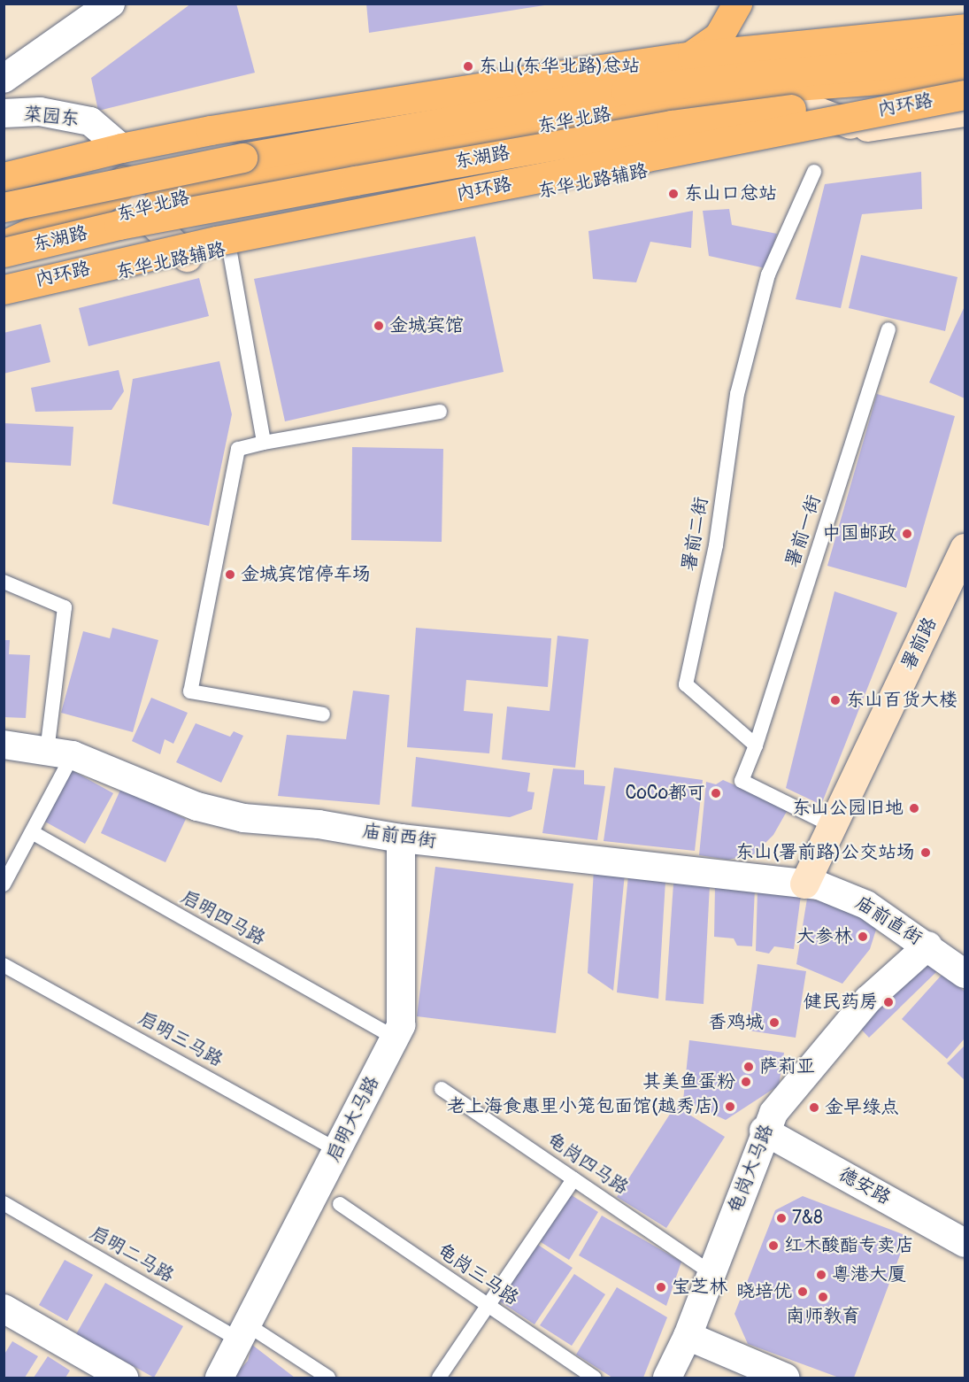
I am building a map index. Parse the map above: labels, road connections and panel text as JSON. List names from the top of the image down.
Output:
{
  "streets": {
    "main road": [
      "内环路",
      "东华北路",
      "东湖路",
      "东华北路辅路",
      "署前路"
    ],
    "street": [
      "菜园东",
      "庙前西街",
      "庙前直街",
      "启明大马路",
      "龟岗大马路",
      "德安路"
    ],
    "lane": [
      "署前一街",
      "署前二街",
      "启明四马路",
      "启明三马路",
      "龟岗四马路",
      "启明二马路",
      "龟岗三马路"
    ]
  },
  "crossings": [
    ["内环路", "东湖路"],
    ["署前一街", "署前二街"],
    ["署前路", "庙前西街"],
    ["署前路", "庙前直街"],
    ["庙前西街", "庙前直街"],
    ["庙前西街", "启明大马路"],
    ["启明四马路", "启明大马路"],
    ["庙前直街", "龟岗大马路"],
    ["启明三马路", "启明大马路"],
    ["启明大马路", "启明二马路"],
    ["龟岗四马路", "龟岗大马路"],
    ["龟岗大马路", "德安路"]
  ],
  "places": [
    "东山(东华北路)总站",
    "东山口总站",
    "金城宾馆",
    "中国邮政",
    "金城宾馆停车场",
    "东山百货大楼",
    "CoCo都可",
    "东山公园旧地",
    "东山(署前路)公交站场",
    "大参林",
    "健民药房",
    "香鸡城",
    "萨莉亚",
    "其美鱼蛋粉",
    "老上海食惠里小笼包面馆(越秀店)",
    "金早绿点",
    "7&8",
    "红木酸酯专卖店",
    "粤港大厦",
    "宝芝林",
    "晓培优",
    "南师教育"
  ]
}
